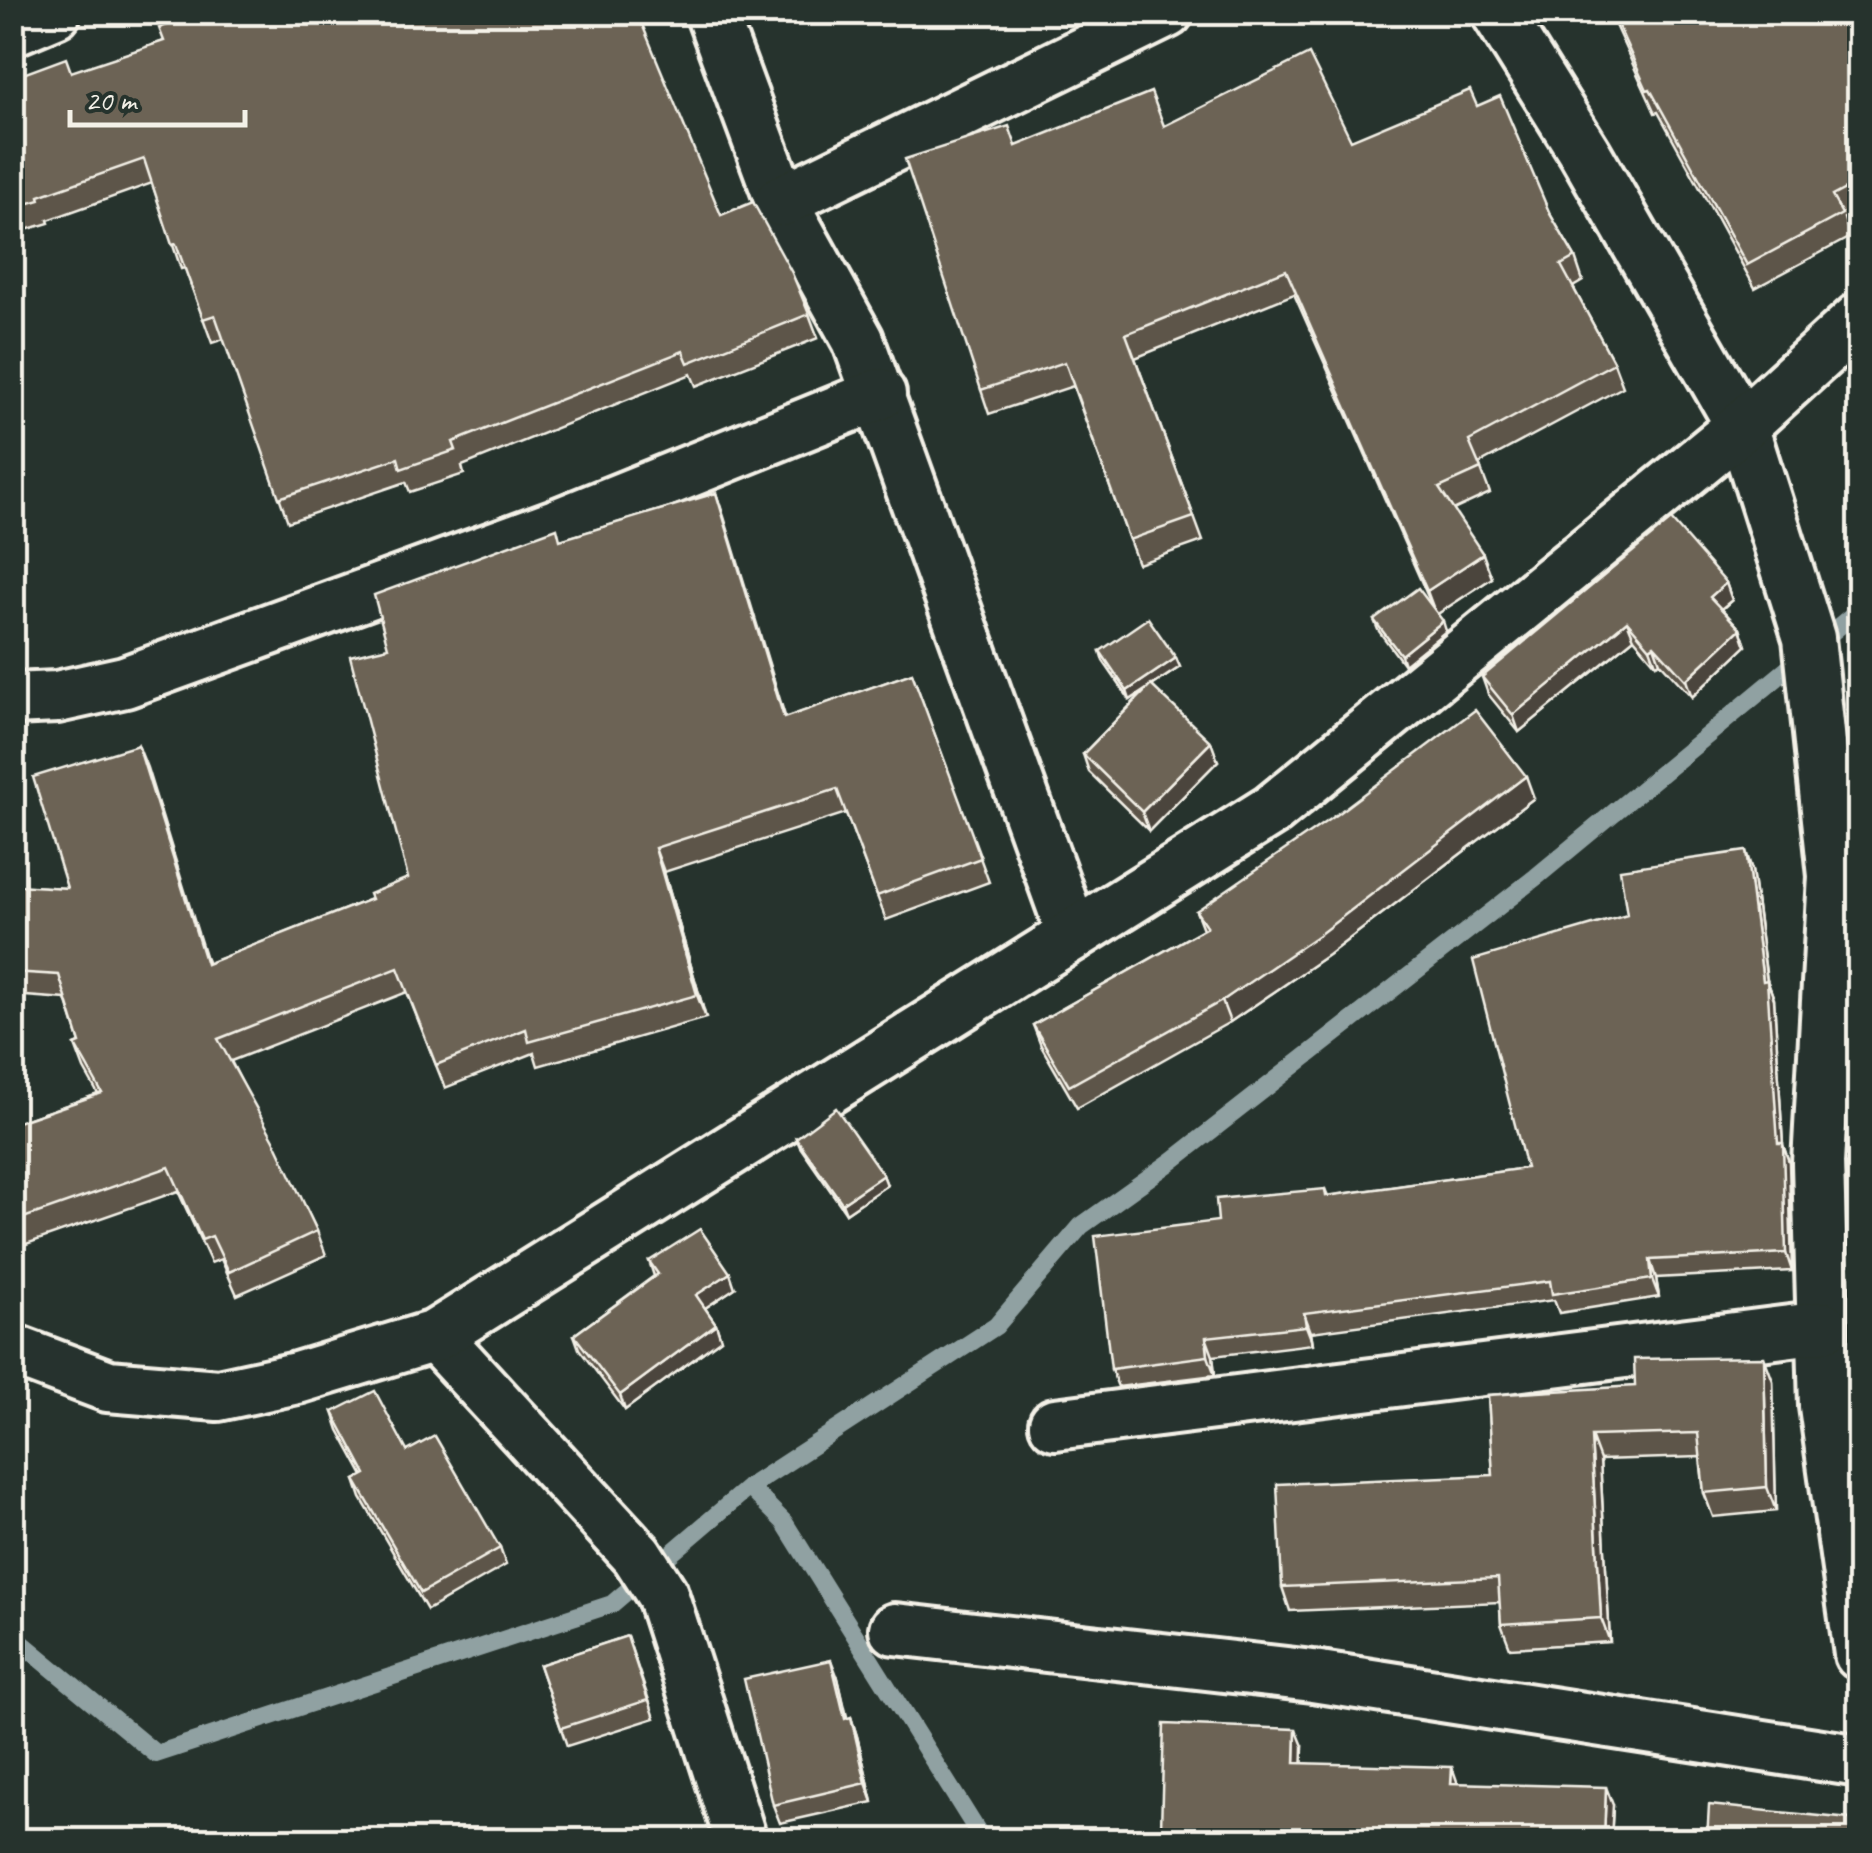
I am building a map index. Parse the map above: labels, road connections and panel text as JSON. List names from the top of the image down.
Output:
{
  "scale_bar": "20 m"
}
